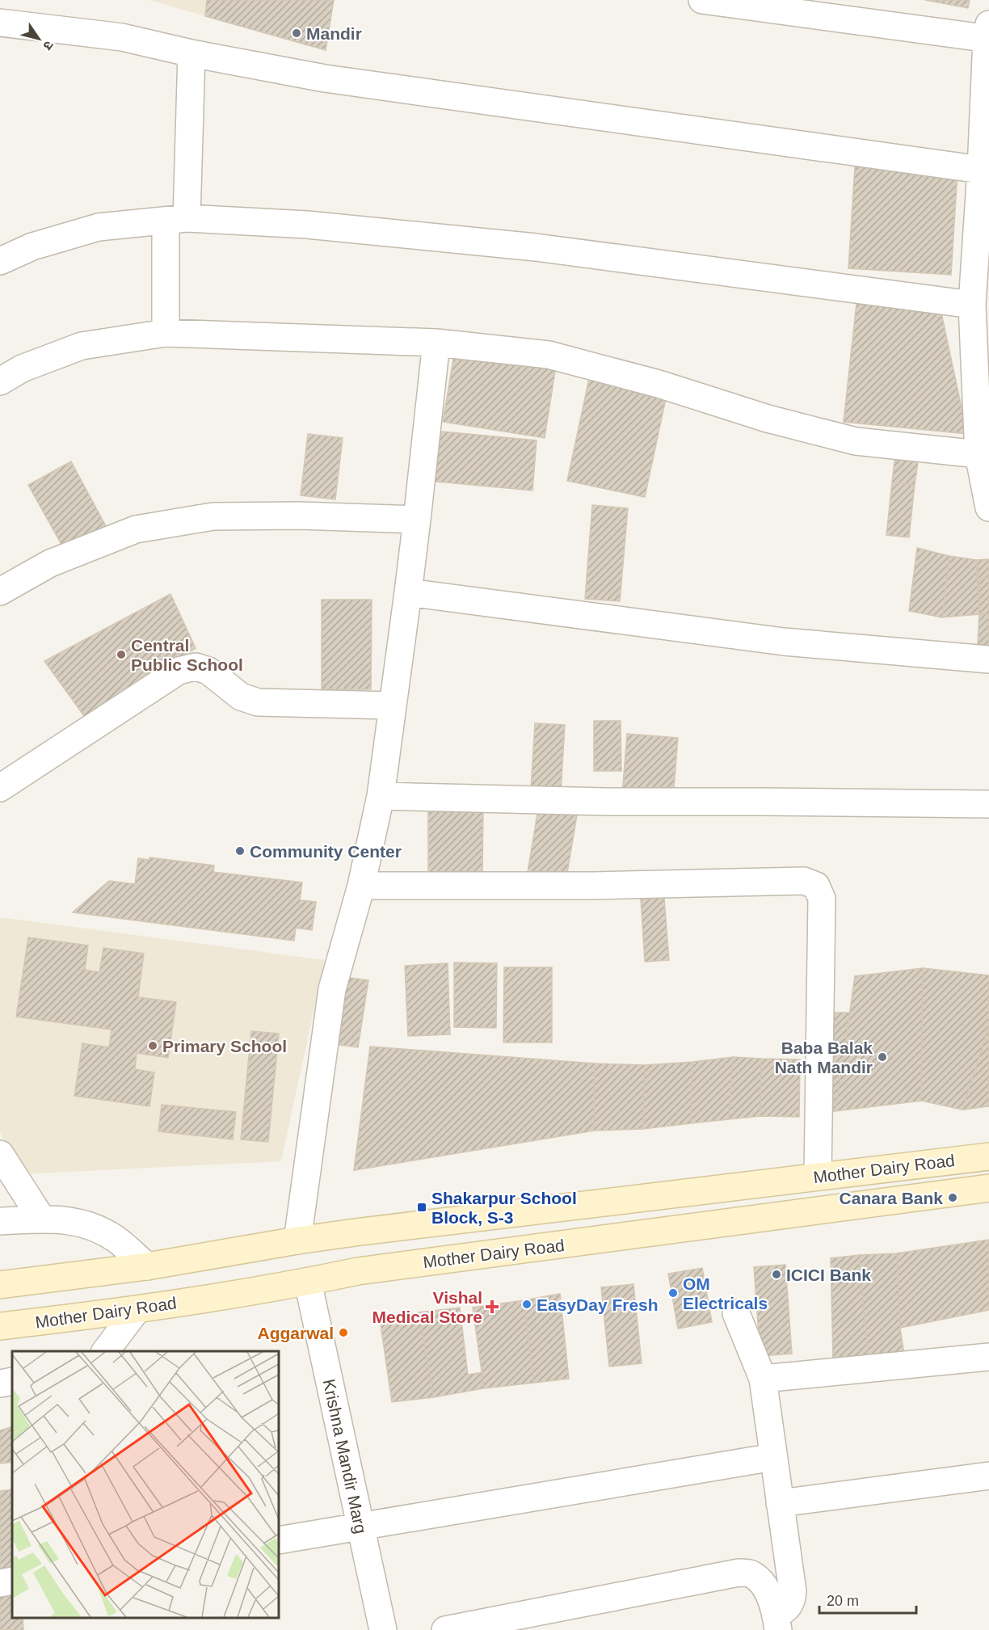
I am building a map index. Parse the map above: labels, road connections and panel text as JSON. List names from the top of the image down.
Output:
{
  "streets": {
    "main road": ["Mother Dairy Road"],
    "street": ["Krishna Mandir Marg"]
  },
  "crossings": [
    ["Mother Dairy Road", "Krishna Mandir Marg"]
  ],
  "places": {
    "other": [
      "Mandir",
      "Central Public School",
      "Community Center",
      "Primary School",
      "Baba Balak Nath Mandir",
      "Canara Bank",
      "ICICI Bank",
      "OM Electricals",
      "EasyDay Fresh",
      "Aggarwal"
    ],
    "transit": ["Shakarpur School Block, S-3"],
    "health": ["Vishal Medical Store"]
  },
  "scale_bar": "20 m",
  "north": "bottom right"
}
